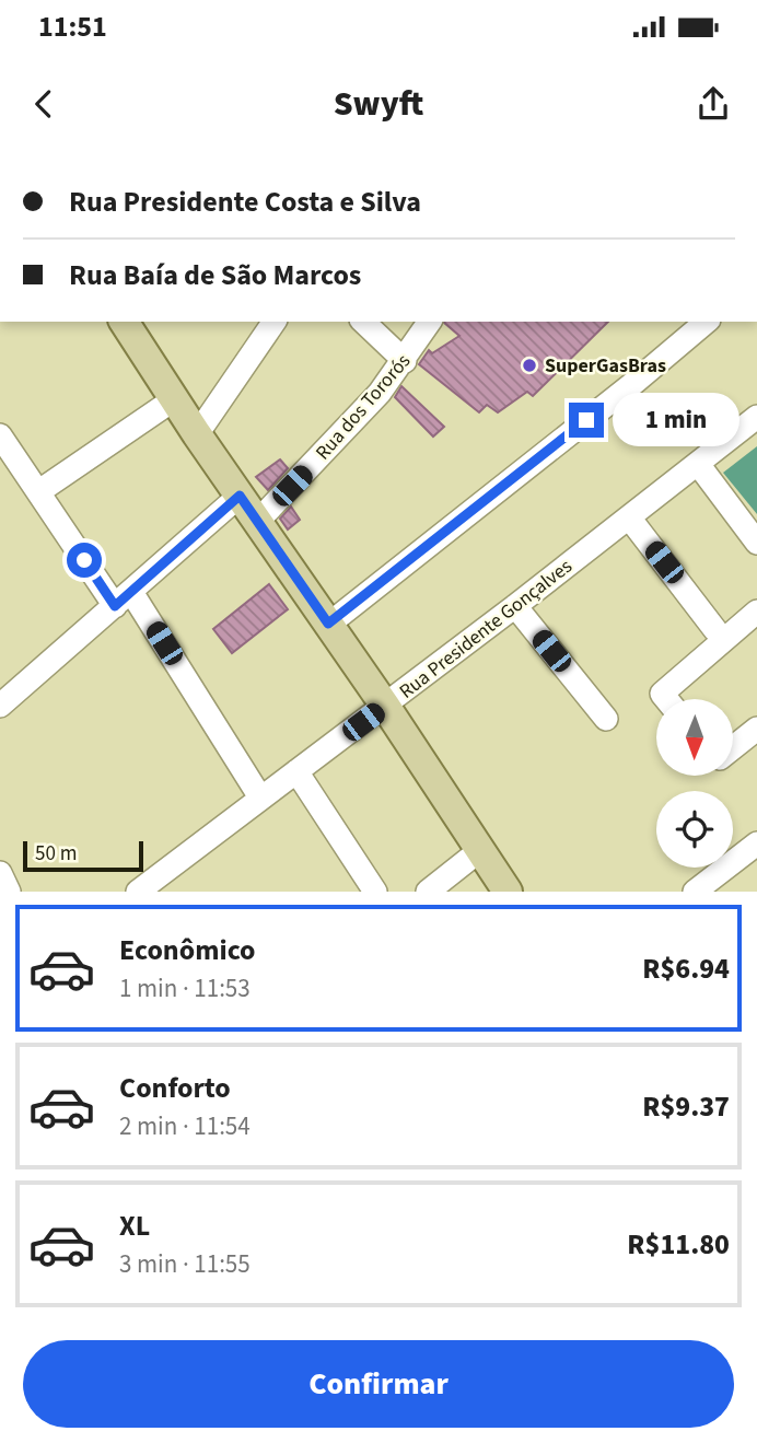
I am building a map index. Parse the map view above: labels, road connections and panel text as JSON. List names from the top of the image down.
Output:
{
  "streets": {
    "street": ["Rua dos Tororós", "Rua Presidente Gonçalves"]
  },
  "places": ["SuperGasBras"],
  "scale_bar": "50 m",
  "north": "bottom",
  "page": {
    "status": "11:51",
    "header": "Swyft",
    "banner": ["Rua Presidente Costa e Silva", "Rua Baía de São Marcos"],
    "bubble": "1 min",
    "scale": "50 m",
    "list": [
      {
        "name": "Econômico",
        "note": "1 min · 11:53",
        "value": "R$6.94"
      },
      {
        "name": "Conforto",
        "note": "2 min · 11:54",
        "value": "R$9.37"
      },
      {
        "name": "XL",
        "note": "3 min · 11:55",
        "value": "R$11.80"
      }
    ],
    "buttons": "Confirmar"
  }
}
